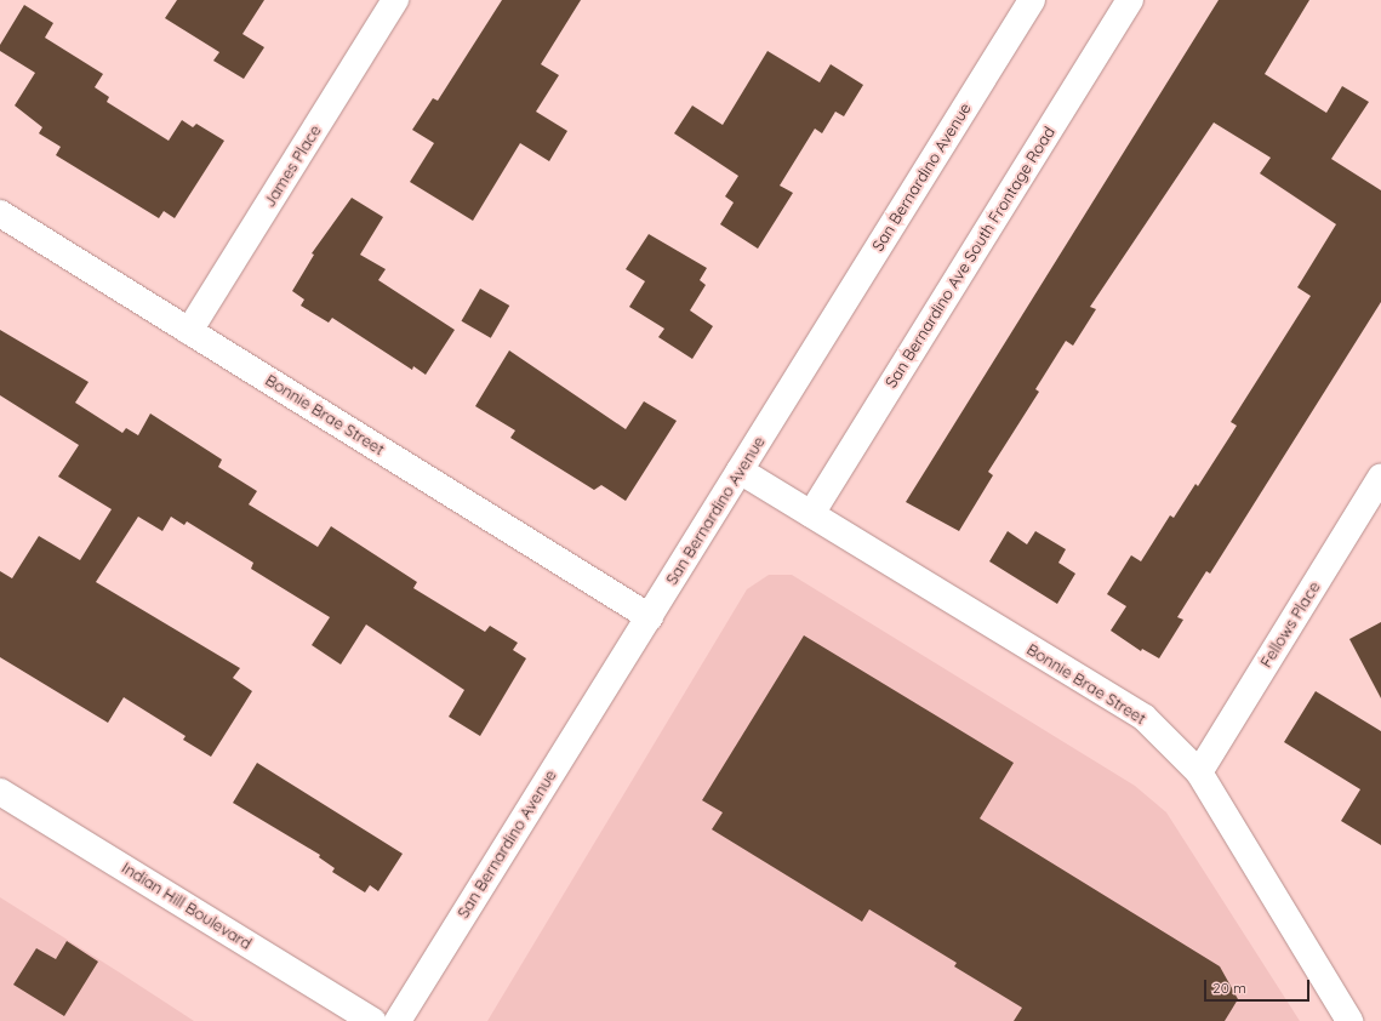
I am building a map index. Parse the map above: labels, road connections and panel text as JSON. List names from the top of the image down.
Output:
{
  "streets": {
    "street": [
      "James Place",
      "San Bernardino Avenue",
      "San Bernardino Ave South Frontage Road",
      "Bonnie Brae Street",
      "Fellows Place",
      "Indian Hill Boulevard"
    ]
  },
  "crossings": [
    ["James Place", "Bonnie Brae Street"],
    ["San Bernardino Avenue", "Bonnie Brae Street"],
    ["San Bernardino Ave South Frontage Road", "Bonnie Brae Street"],
    ["Bonnie Brae Street", "Fellows Place"]
  ],
  "scale_bar": "20 m"
}
